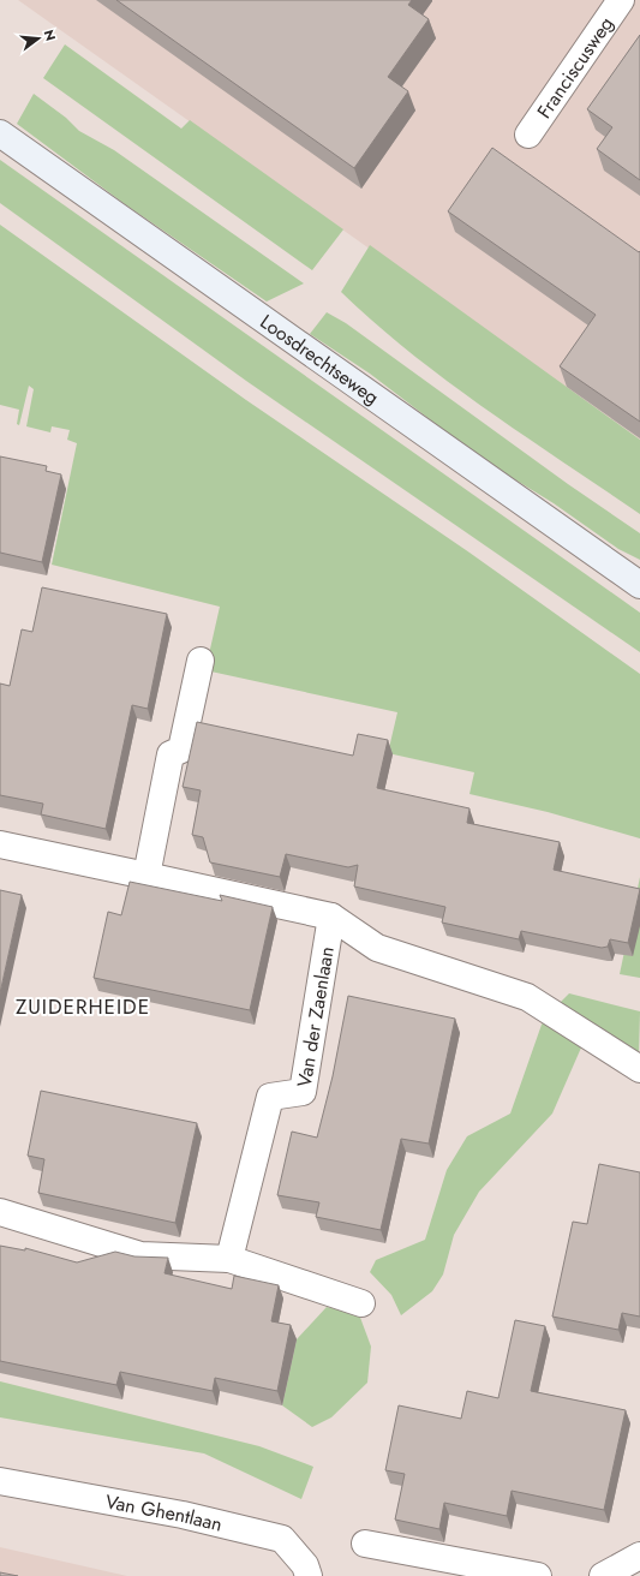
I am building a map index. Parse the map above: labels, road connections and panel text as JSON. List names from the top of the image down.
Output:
{
  "streets": {
    "main road": ["Loosdrechtseweg"],
    "street": ["Franciscusweg", "Van der Zaenlaan", "Van Ghentlaan"]
  },
  "districts": ["ZUIDERHEIDE"],
  "north": "right"
}
